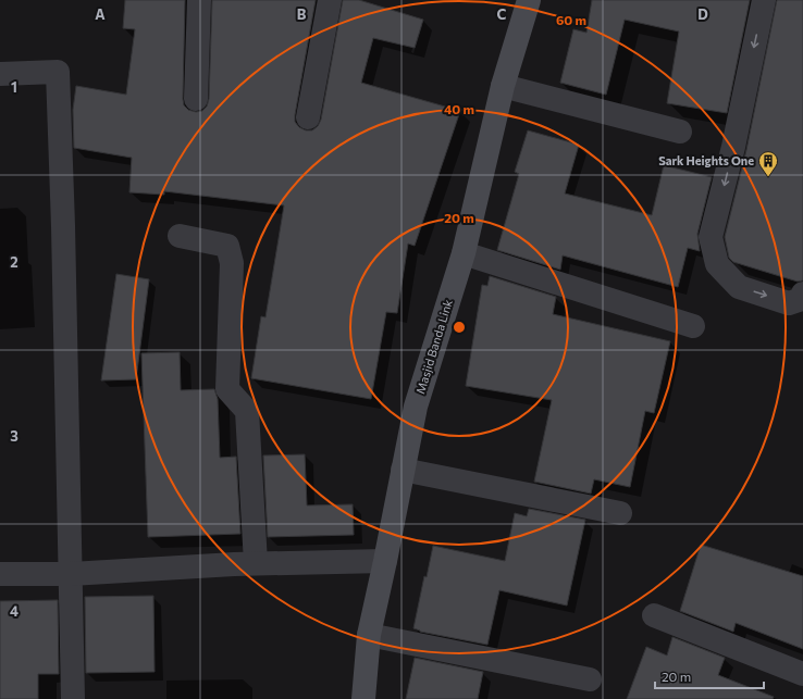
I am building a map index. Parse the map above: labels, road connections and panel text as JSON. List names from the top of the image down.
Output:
{
  "streets": {
    "main road": ["Masjid Banda Link"]
  },
  "places": {
    "building": ["Sark Heights One"]
  },
  "scale_bar": "20 m",
  "grid": {
    "columns": [
      "A",
      "B",
      "C",
      "D"
    ],
    "rows": [
      "1",
      "2",
      "3",
      "4"
    ]
  },
  "rings": ["60 m", "40 m", "20 m"]
}
